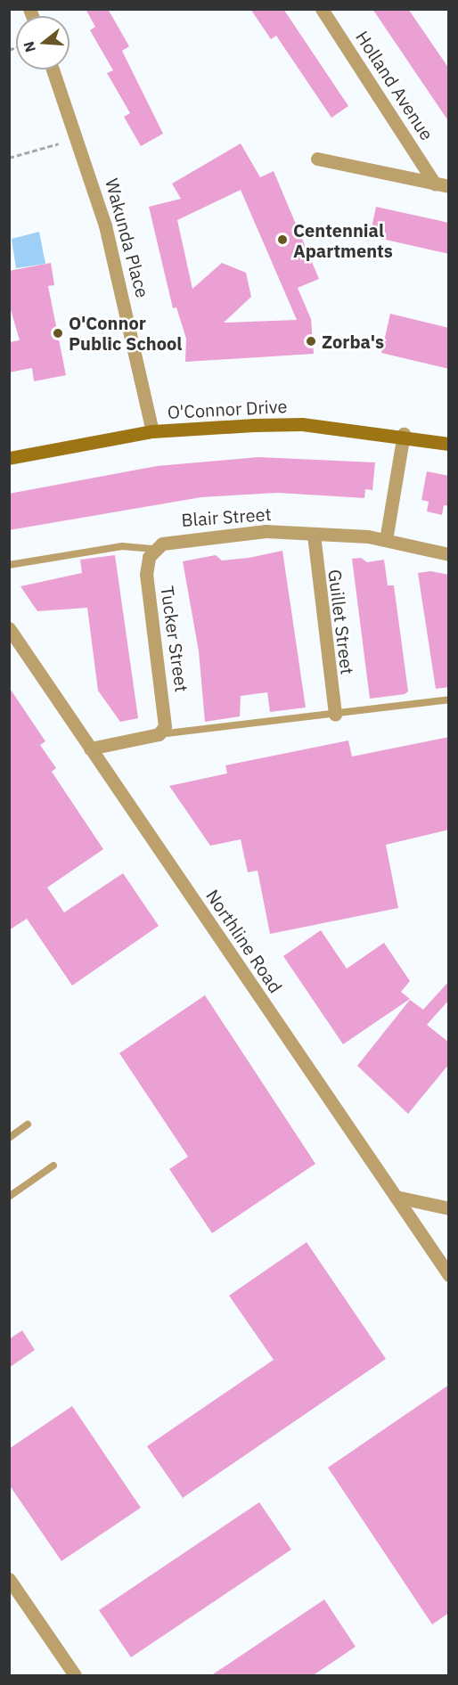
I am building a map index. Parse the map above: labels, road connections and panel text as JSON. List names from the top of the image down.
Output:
{
  "streets": {
    "main road": ["O'Connor Drive"],
    "street": [
      "Holland Avenue",
      "Wakunda Place",
      "Blair Street",
      "Guillet Street",
      "Tucker Street",
      "Northline Road"
    ]
  },
  "crossings": [
    ["Wakunda Place", "O'Connor Drive"],
    ["Blair Street", "Guillet Street"],
    ["Blair Street", "Tucker Street"]
  ],
  "places": ["Centennial Apartments", "O'Connor Public School", "Zorba's"],
  "north": "left"
}
